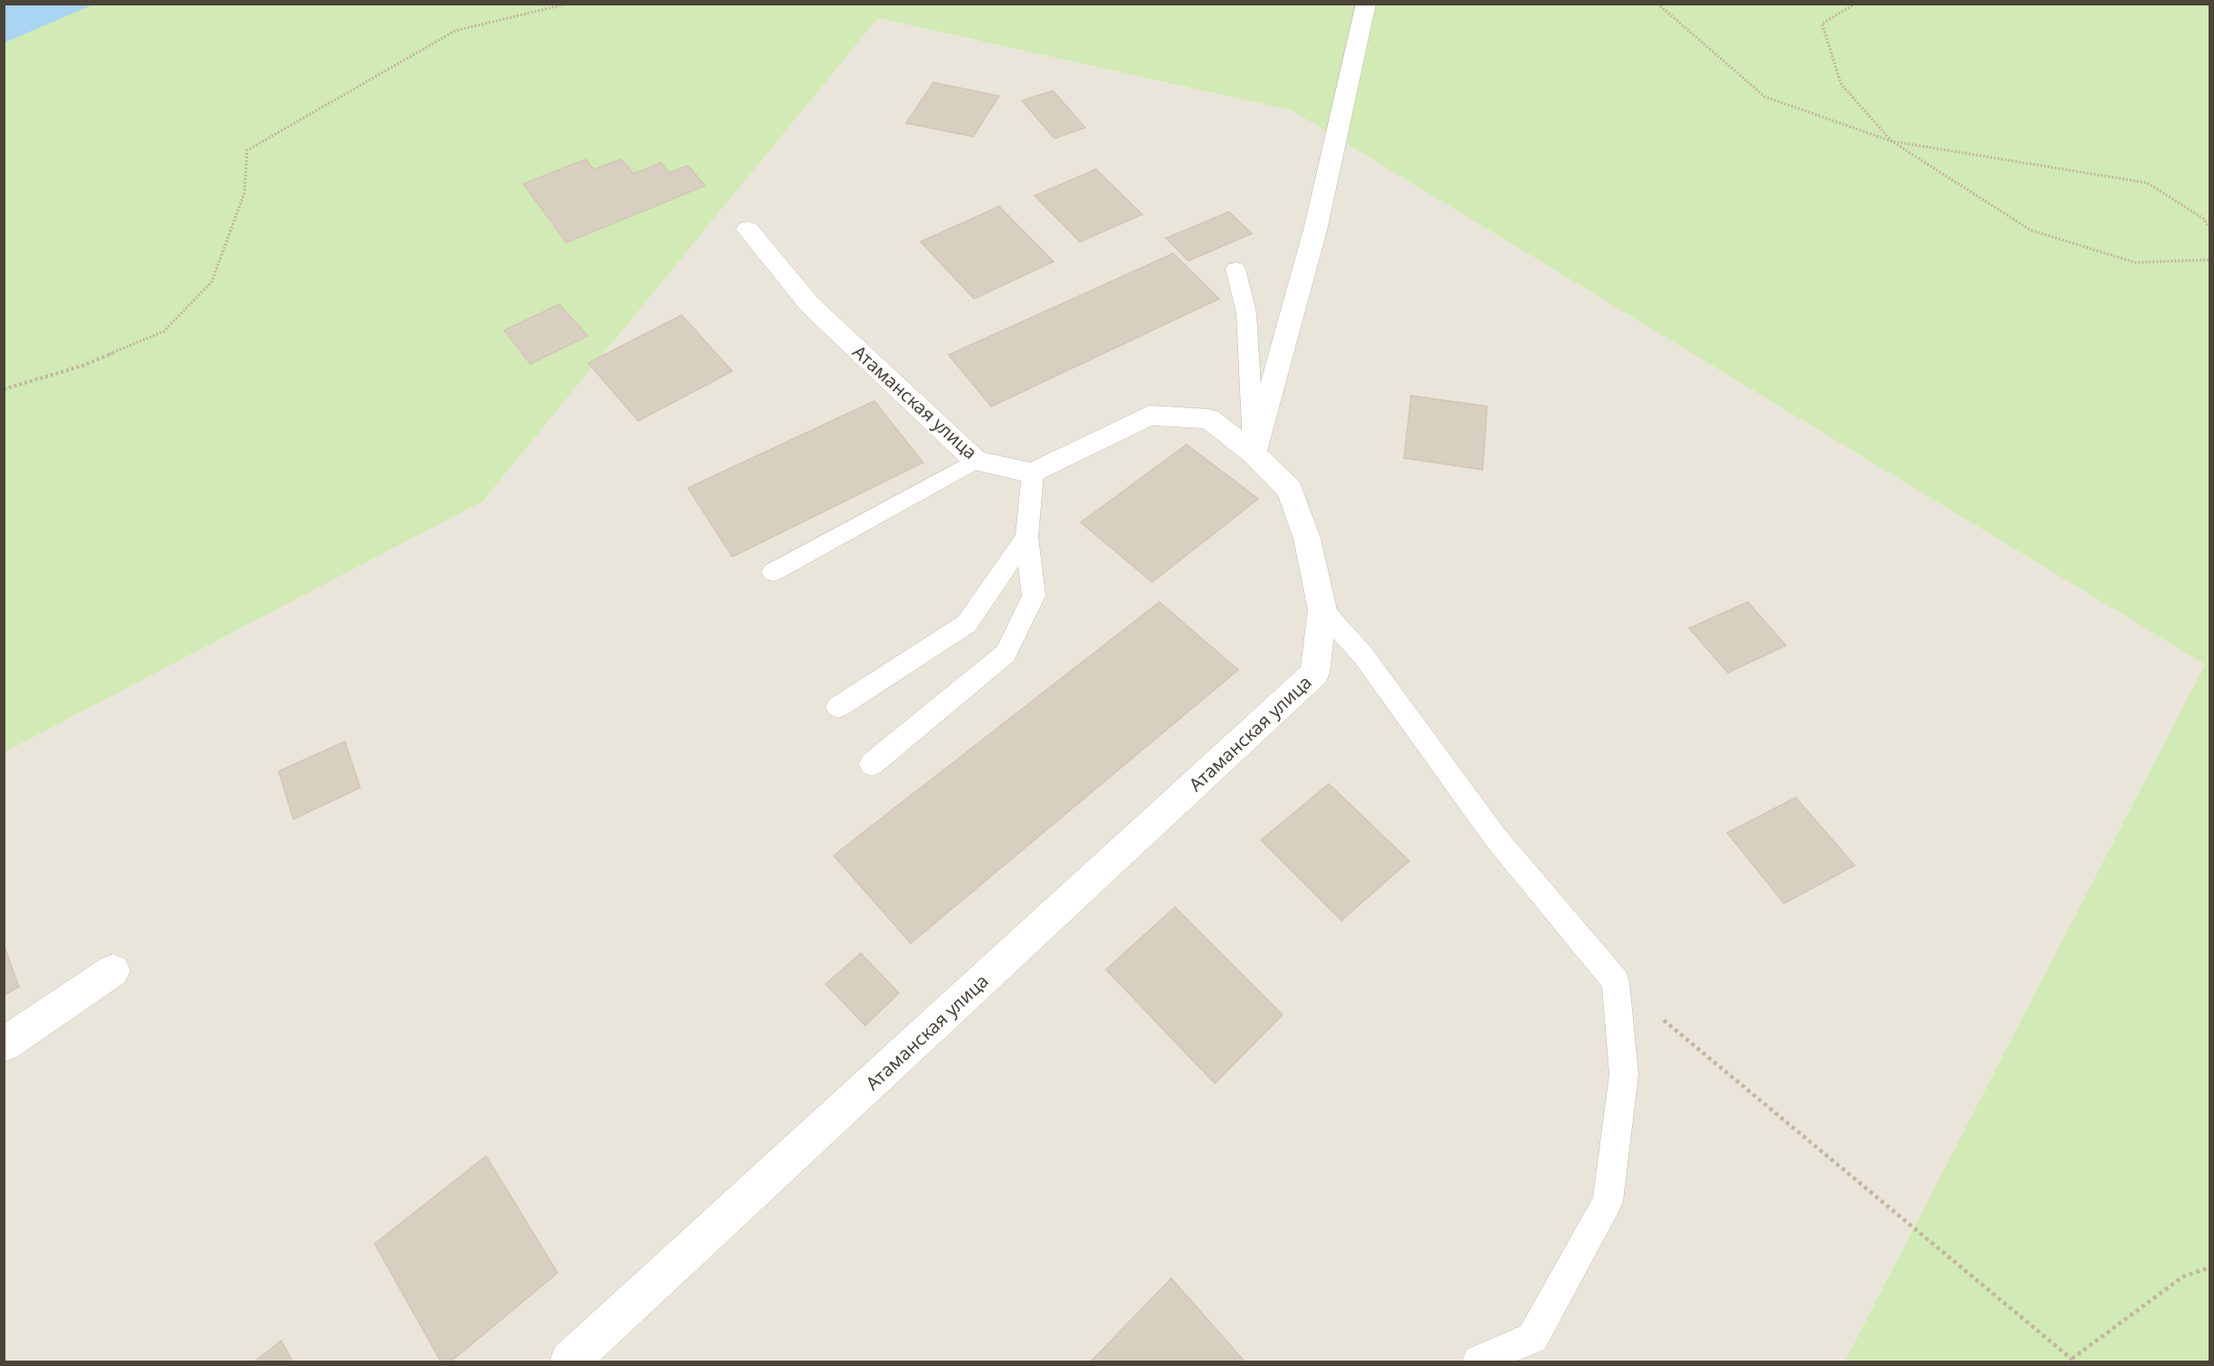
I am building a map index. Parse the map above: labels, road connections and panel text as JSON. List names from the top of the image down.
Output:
{
  "streets": {
    "street": ["Атаманская улица"]
  }
}
